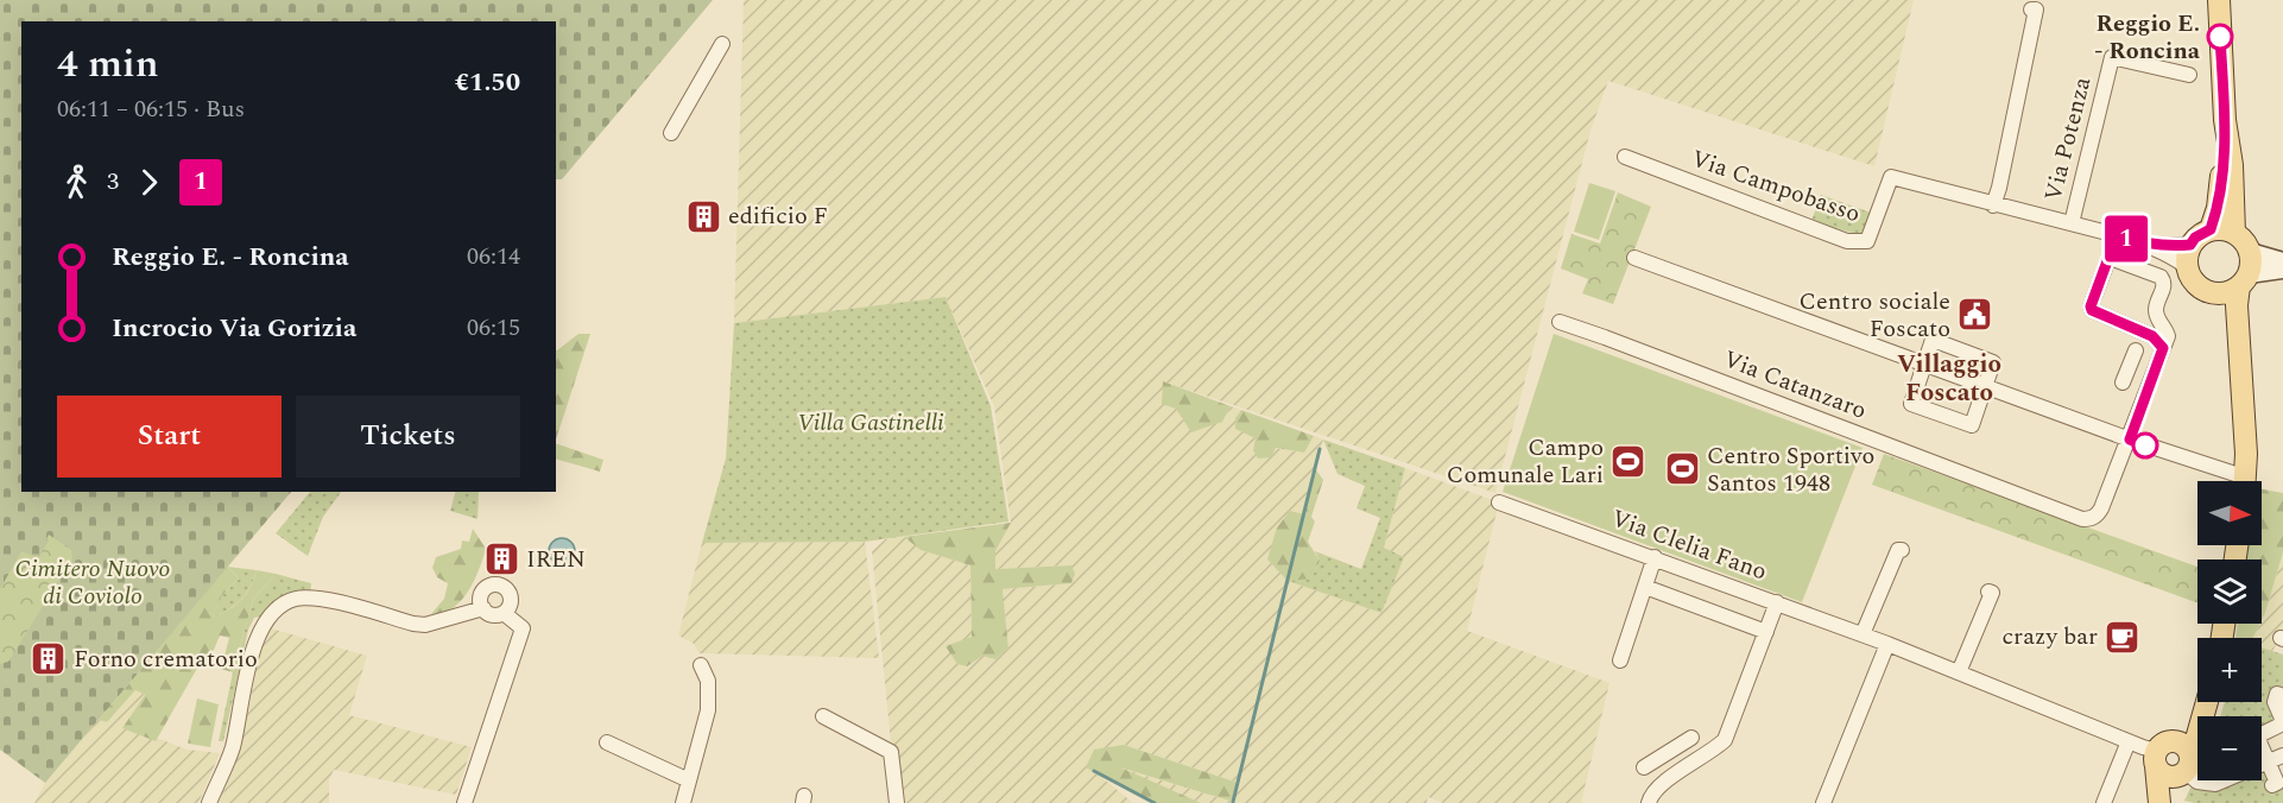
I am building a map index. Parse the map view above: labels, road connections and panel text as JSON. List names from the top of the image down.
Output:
{
  "streets": {
    "street": [
      "Via Potenza",
      "Via Campobasso",
      "Via Catanzaro",
      "Via Clelia Fano"
    ]
  },
  "crossings": [
    ["Via Potenza", "Via Campobasso"]
  ],
  "districts": ["Villaggio Foscato"],
  "parks": ["Villa Gastinelli", "Cimitero Nuovo di Coviolo"],
  "places": {
    "other": ["Reggio E. - Roncina"],
    "building": ["edificio F", "IREN", "Forno crematorio"],
    "public building": ["Centro sociale Foscato"],
    "sports": ["Campo Comunale Lari", "Centro Sportivo Santos 1948"],
    "cafe": ["crazy bar"]
  },
  "lines": ["bus line 1"],
  "north": "right",
  "page": {
    "on_map": "1",
    "heading": ["4 min", "06:11 – 06:15 · Bus", "€1.50"],
    "legs": ["3", "1"],
    "list": [
      {
        "name": "Reggio E. - Roncina",
        "value": "06:14"
      },
      {
        "name": "Incrocio Via Gorizia",
        "value": "06:15"
      }
    ],
    "buttons": ["Start", "Tickets"],
    "map_buttons": ["+", "−"]
  }
}
